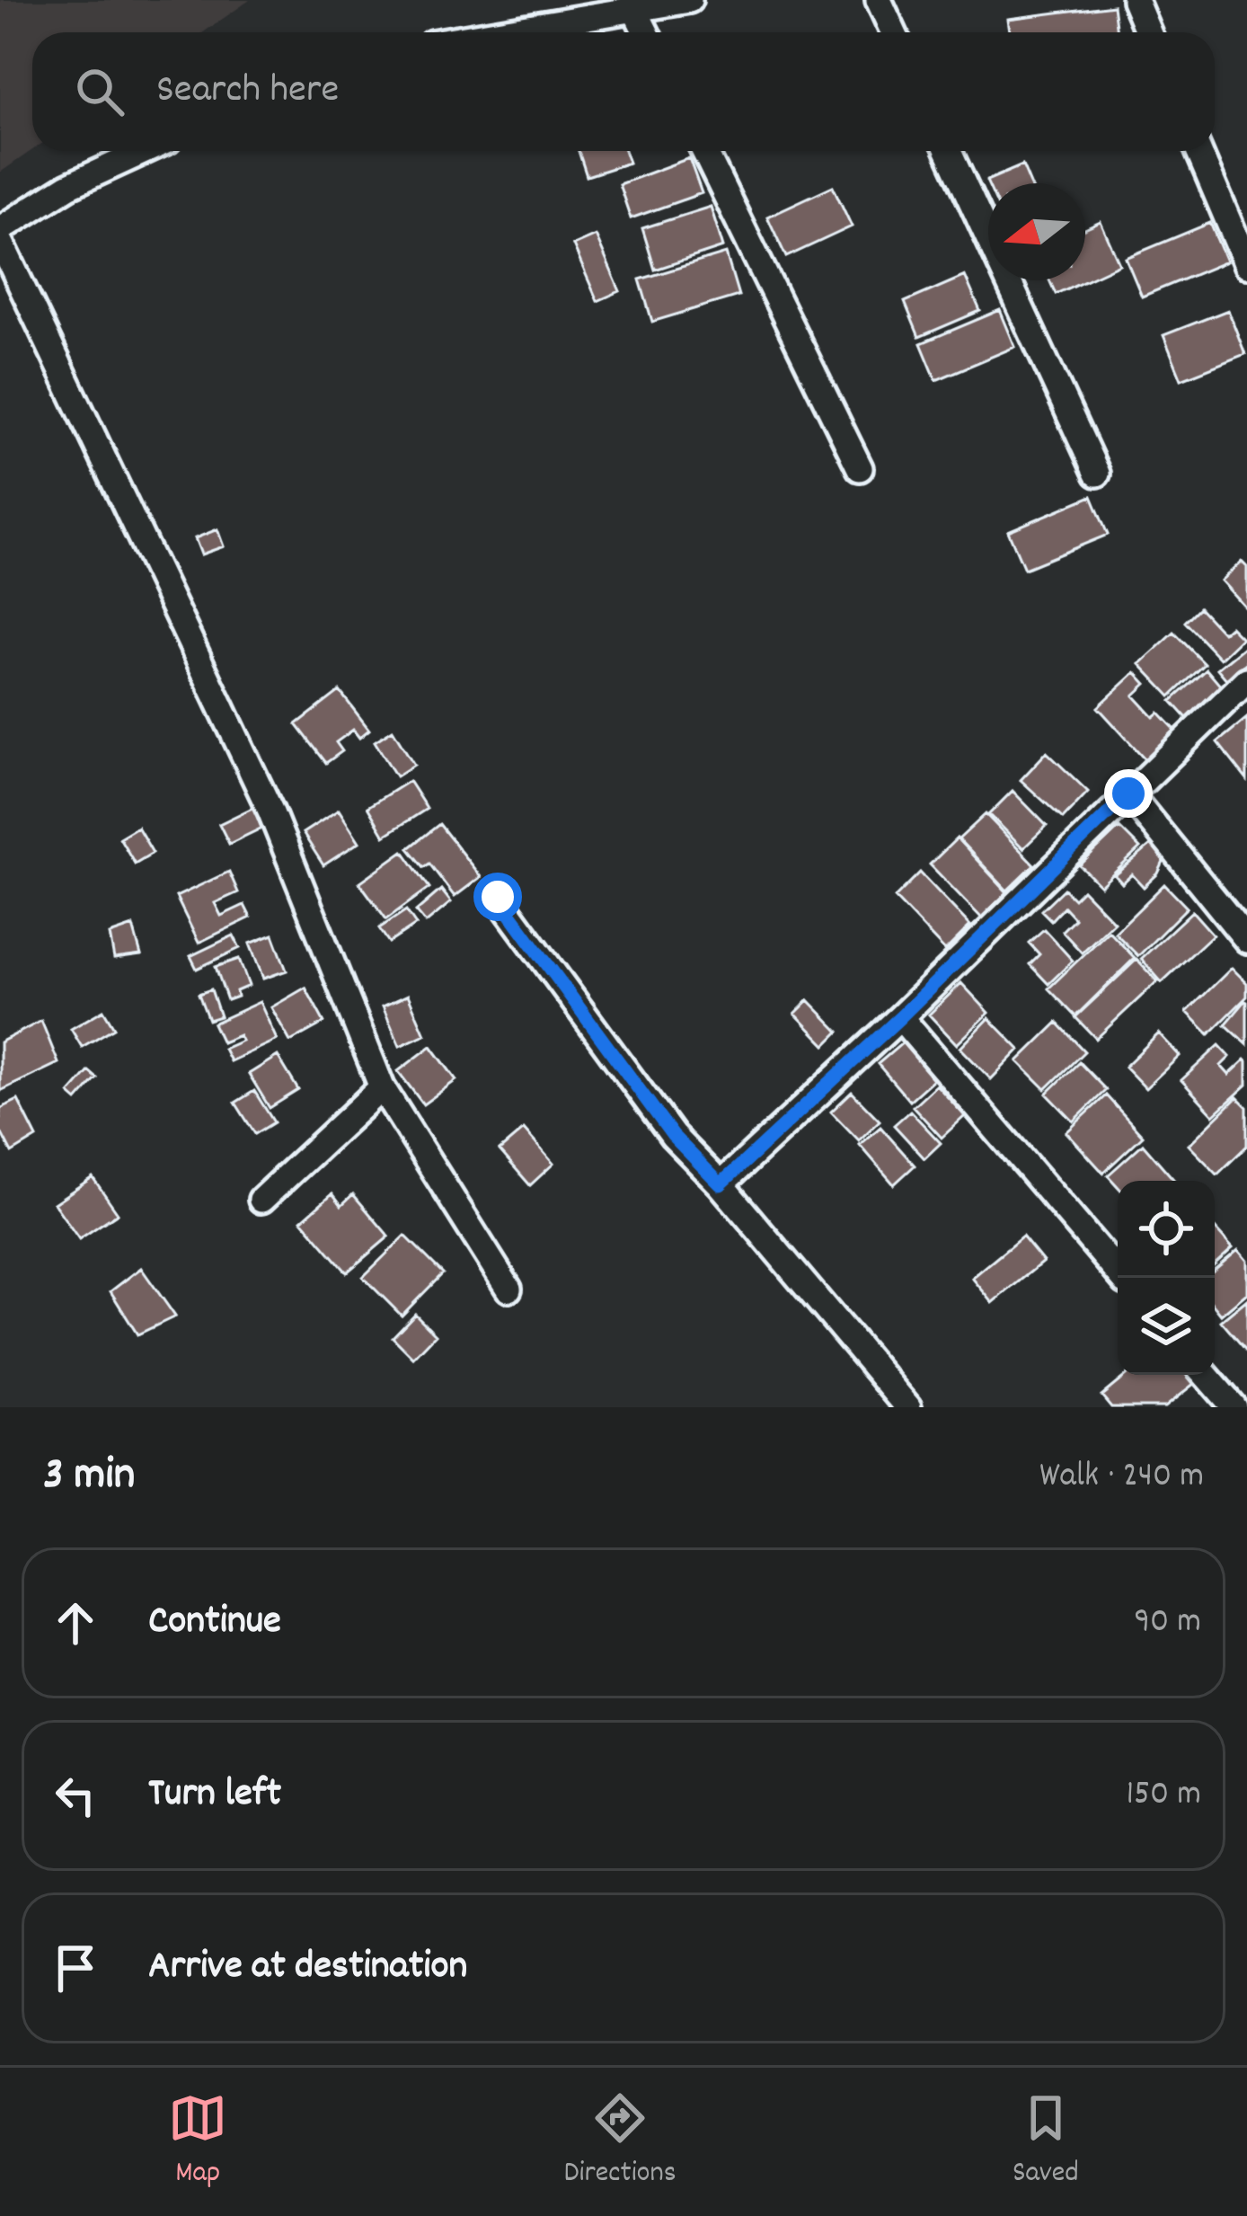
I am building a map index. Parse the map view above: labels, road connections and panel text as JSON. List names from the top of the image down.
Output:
{
  "north": "left",
  "page": {
    "search": "Search here",
    "heading": ["3 min", "Walk · 240 m"],
    "list": [
      ["Continue", "90 m"],
      ["Turn left", "150 m"],
      "Arrive at destination"
    ],
    "nav": ["Map", "Directions", "Saved"]
  }
}
